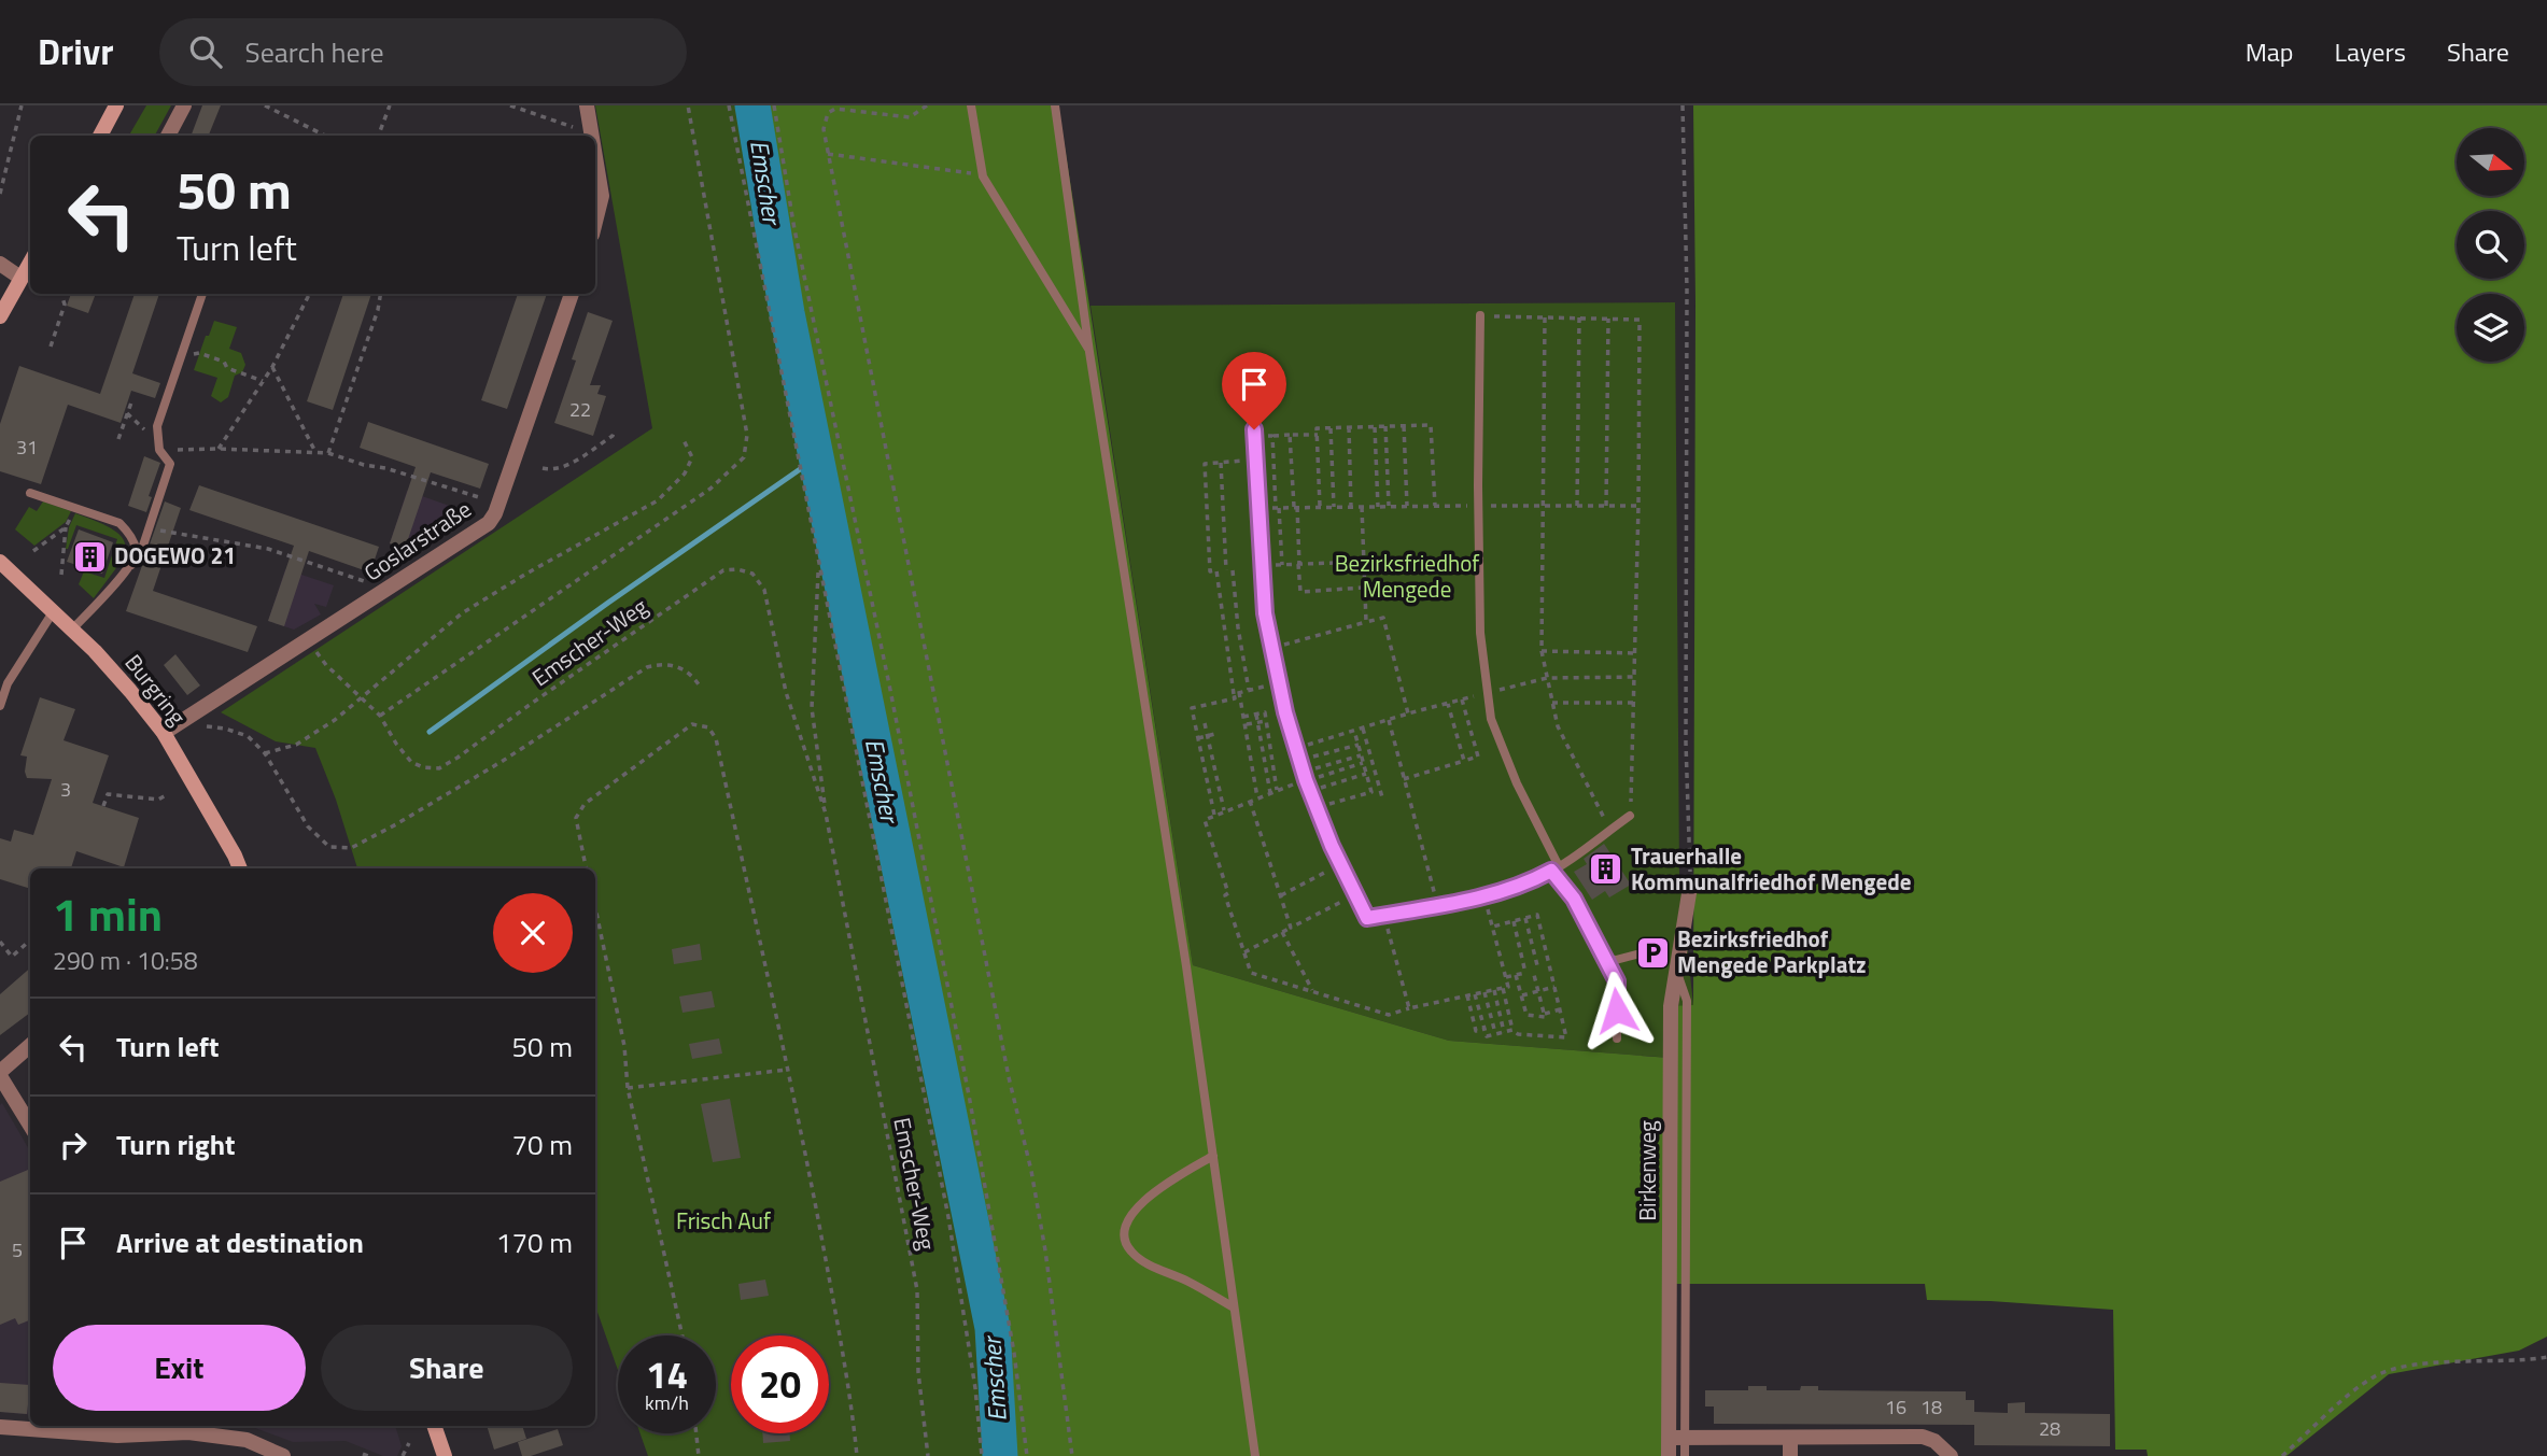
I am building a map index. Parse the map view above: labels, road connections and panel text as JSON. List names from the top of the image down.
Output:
{
  "streets": {
    "main road": ["Burgring"],
    "street": ["Goslarstraße", "Birkenweg"],
    "path": ["Emscher-Weg"]
  },
  "crossings": [
    ["Goslarstraße", "Emscher-Weg"],
    ["Goslarstraße", "Burgring"]
  ],
  "water": ["Emscher"],
  "parks": ["Bezirksfriedhof Mengede", "Frisch Auf"],
  "places": {
    "building": ["DOGEWO 21", "Trauerhalle Kommunalfriedhof Mengede"],
    "parking": ["Bezirksfriedhof Mengede Parkplatz"]
  },
  "house_numbers": [
    "22",
    "31",
    "3",
    "5",
    "16",
    "18",
    "28"
  ],
  "north": "right",
  "page": {
    "header": "Drivr",
    "search": "Search here",
    "nav": ["Map", "Layers", "Share"],
    "turn": ["50 m", "Turn left"],
    "heading": ["1 min", "290 m · 10:58"],
    "list": [
      {
        "name": "Turn left",
        "value": "50 m"
      },
      {
        "name": "Turn right",
        "value": "70 m"
      },
      {
        "name": "Arrive at destination",
        "value": "170 m"
      }
    ],
    "buttons": ["Exit", "Share"],
    "speed": "14 km/h",
    "limit": "20"
  }
}
